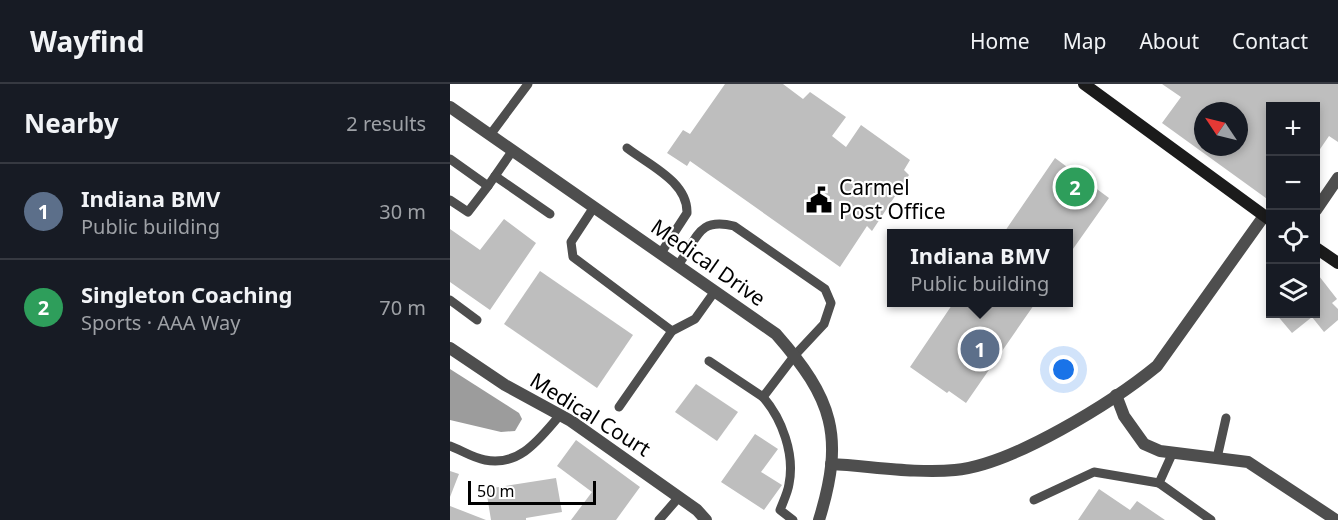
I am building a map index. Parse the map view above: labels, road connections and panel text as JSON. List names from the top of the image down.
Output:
{
  "streets": {
    "street": ["Medical Drive", "Medical Court"]
  },
  "places": {
    "public building": ["Carmel Post Office"]
  },
  "scale_bar": "50 m",
  "north": "top left",
  "page": {
    "header": "Wayfind",
    "nav": [
      "Home",
      "Map",
      "About",
      "Contact"
    ],
    "heading": ["Nearby", "2 results"],
    "map_buttons": ["+", "−"],
    "list": [
      {
        "mark": "1",
        "name": "Indiana BMV",
        "note": "Public building",
        "value": "30 m"
      },
      {
        "mark": "2",
        "name": "Singleton Coaching",
        "note": "Sports · AAA Way",
        "value": "70 m"
      }
    ],
    "pins": ["2", "1"],
    "popup": ["Indiana BMV", "Public building"],
    "scale": "50 m"
  }
}
